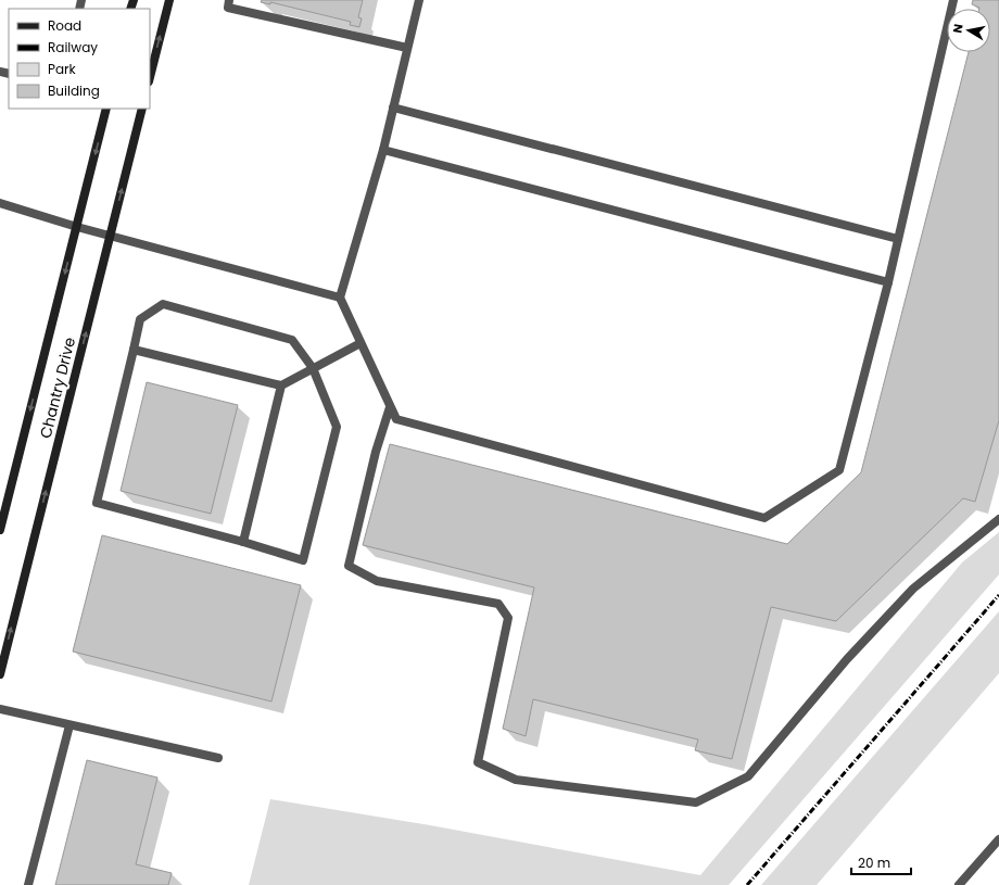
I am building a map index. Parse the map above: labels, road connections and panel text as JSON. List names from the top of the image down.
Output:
{
  "streets": {
    "street": ["Chantry Drive"]
  },
  "legend": [
    "Road",
    "Railway",
    "Park",
    "Building"
  ],
  "scale_bar": "20 m",
  "north": "left"
}
